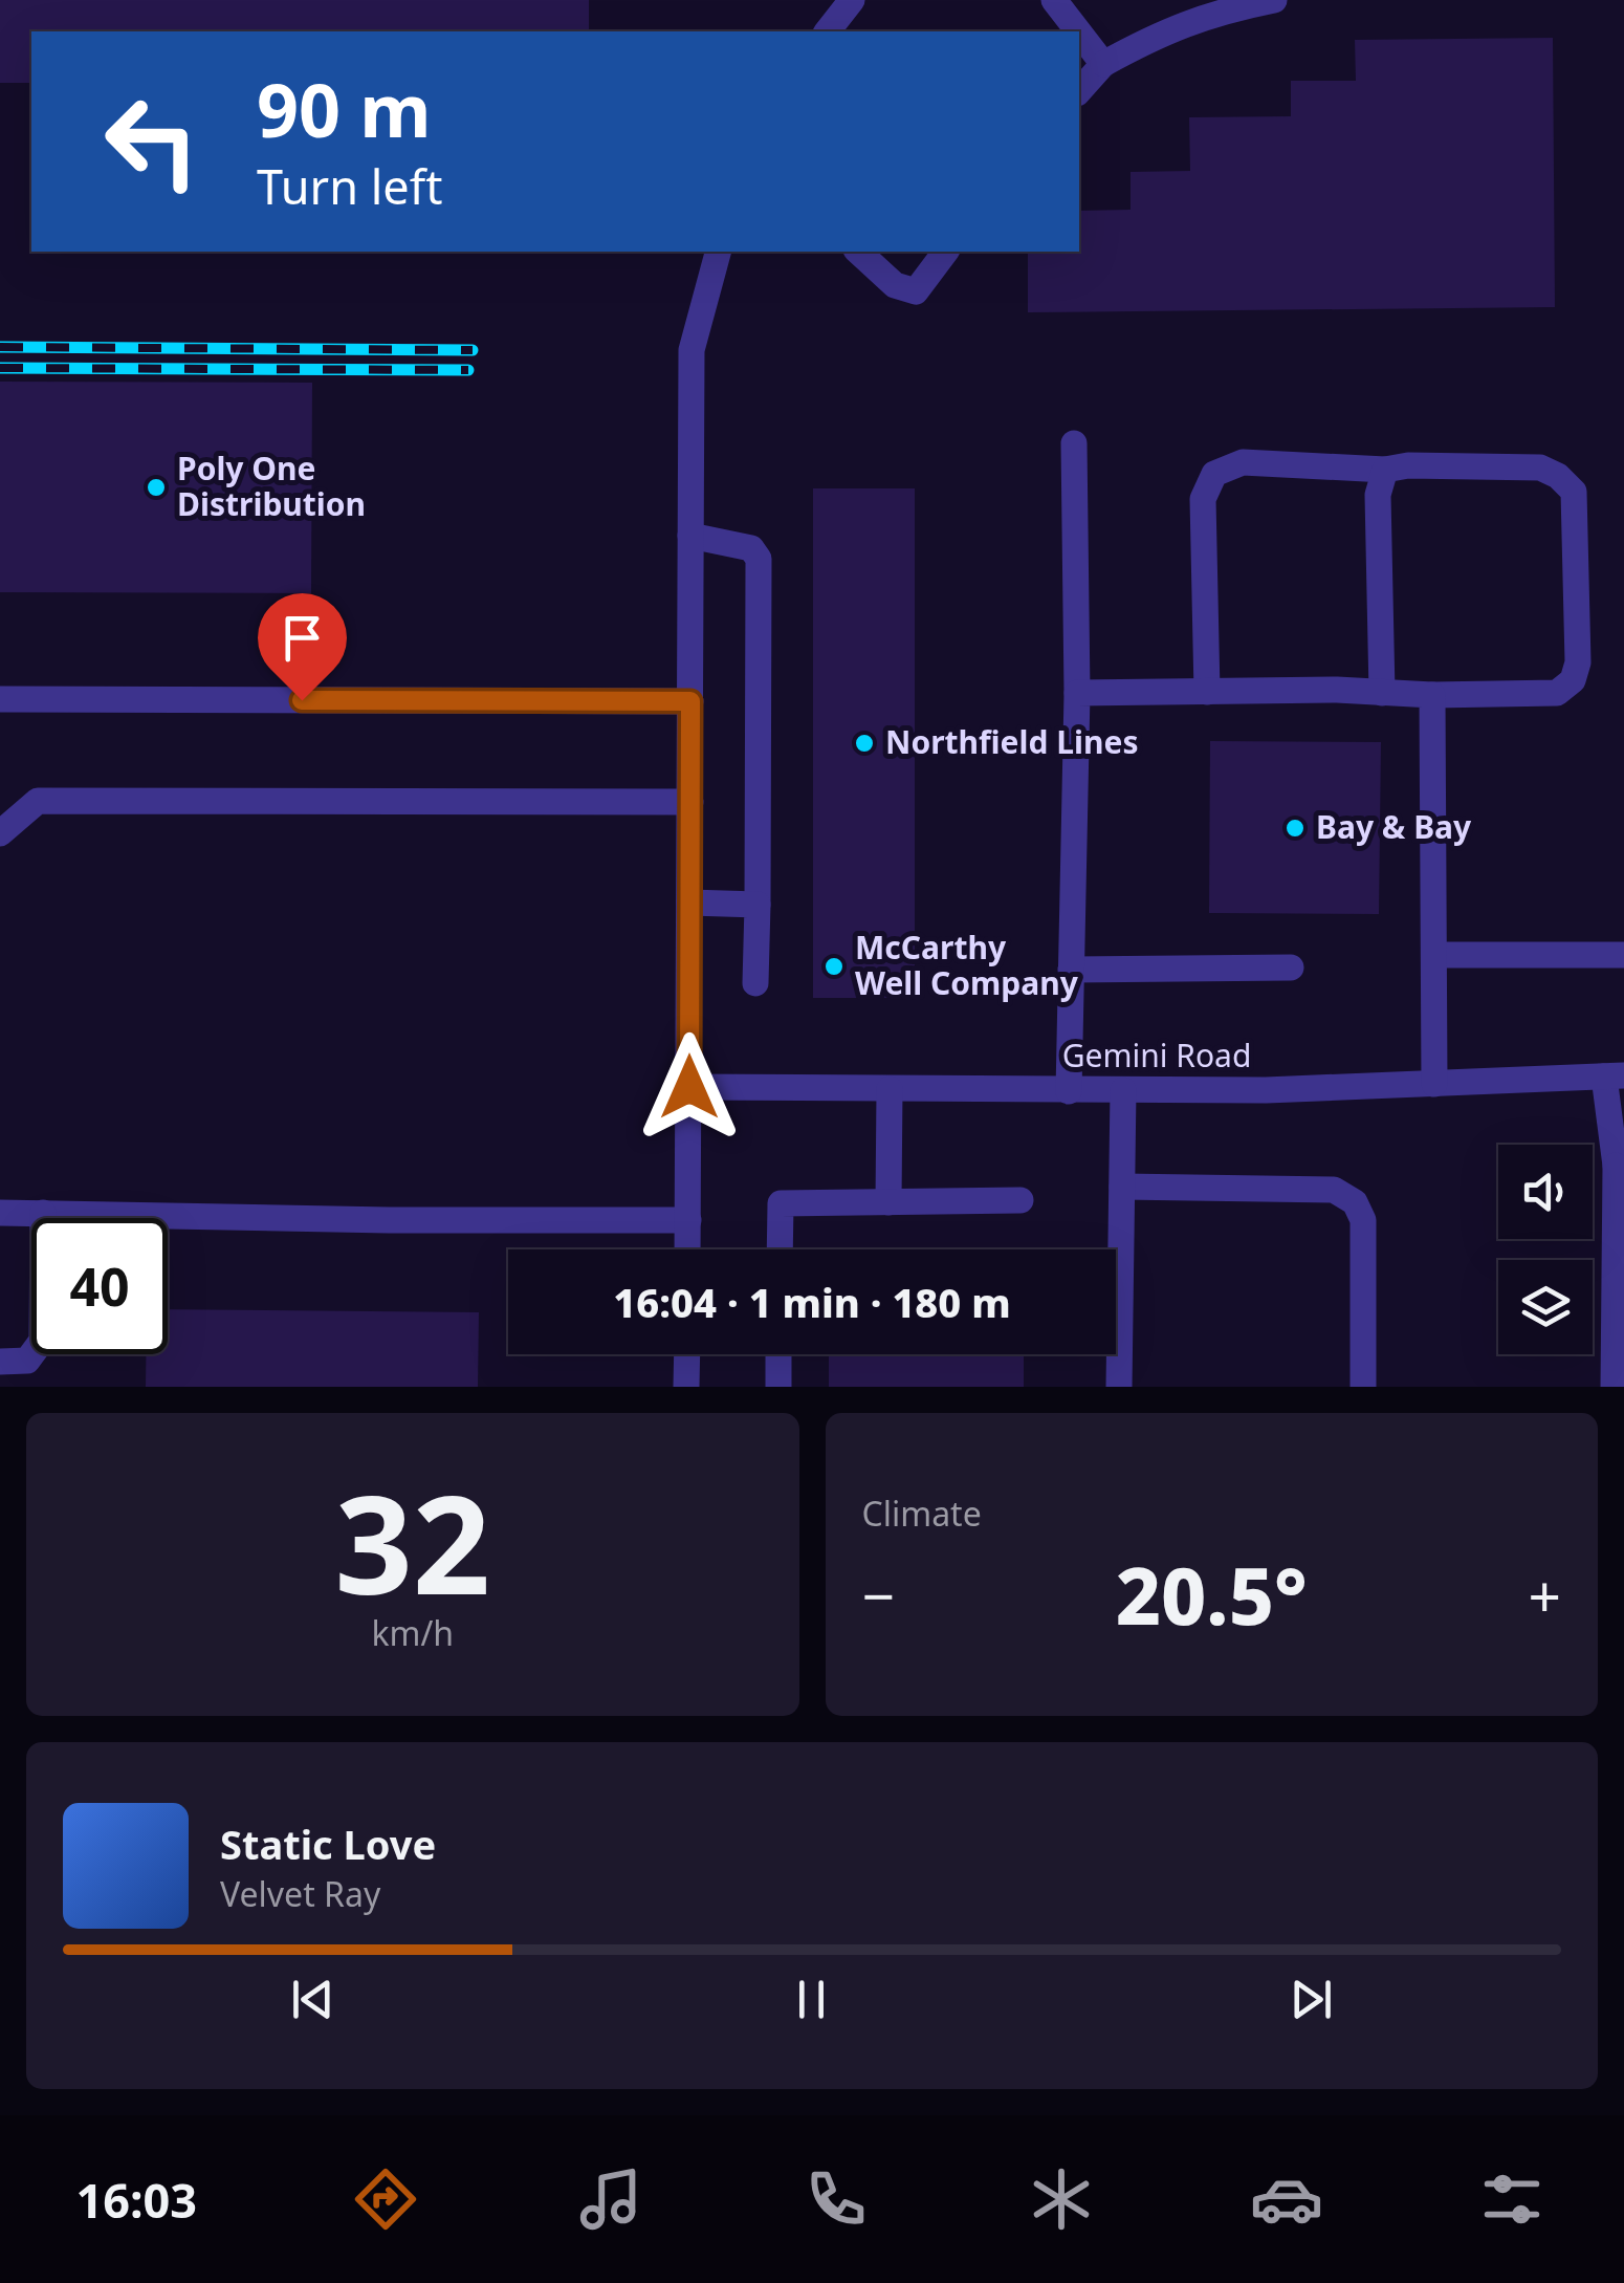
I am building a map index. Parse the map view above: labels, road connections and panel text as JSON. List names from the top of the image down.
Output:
{
  "streets": {
    "street": ["Gemini Road"]
  },
  "places": [
    "Poly One Distribution",
    "Northfield Lines",
    "Bay & Bay",
    "McCarthy Well Company"
  ],
  "page": {
    "turn": ["90 m", "Turn left"],
    "limit": "40",
    "trip": "16:04 · 1 min · 180 m",
    "tile": [
      ["32", "km/h"],
      "Climate"
    ],
    "heat": ["−", "20.5°", "+"],
    "song": ["Static Love", "Velvet Ray"],
    "tabs": "16:03"
  }
}
